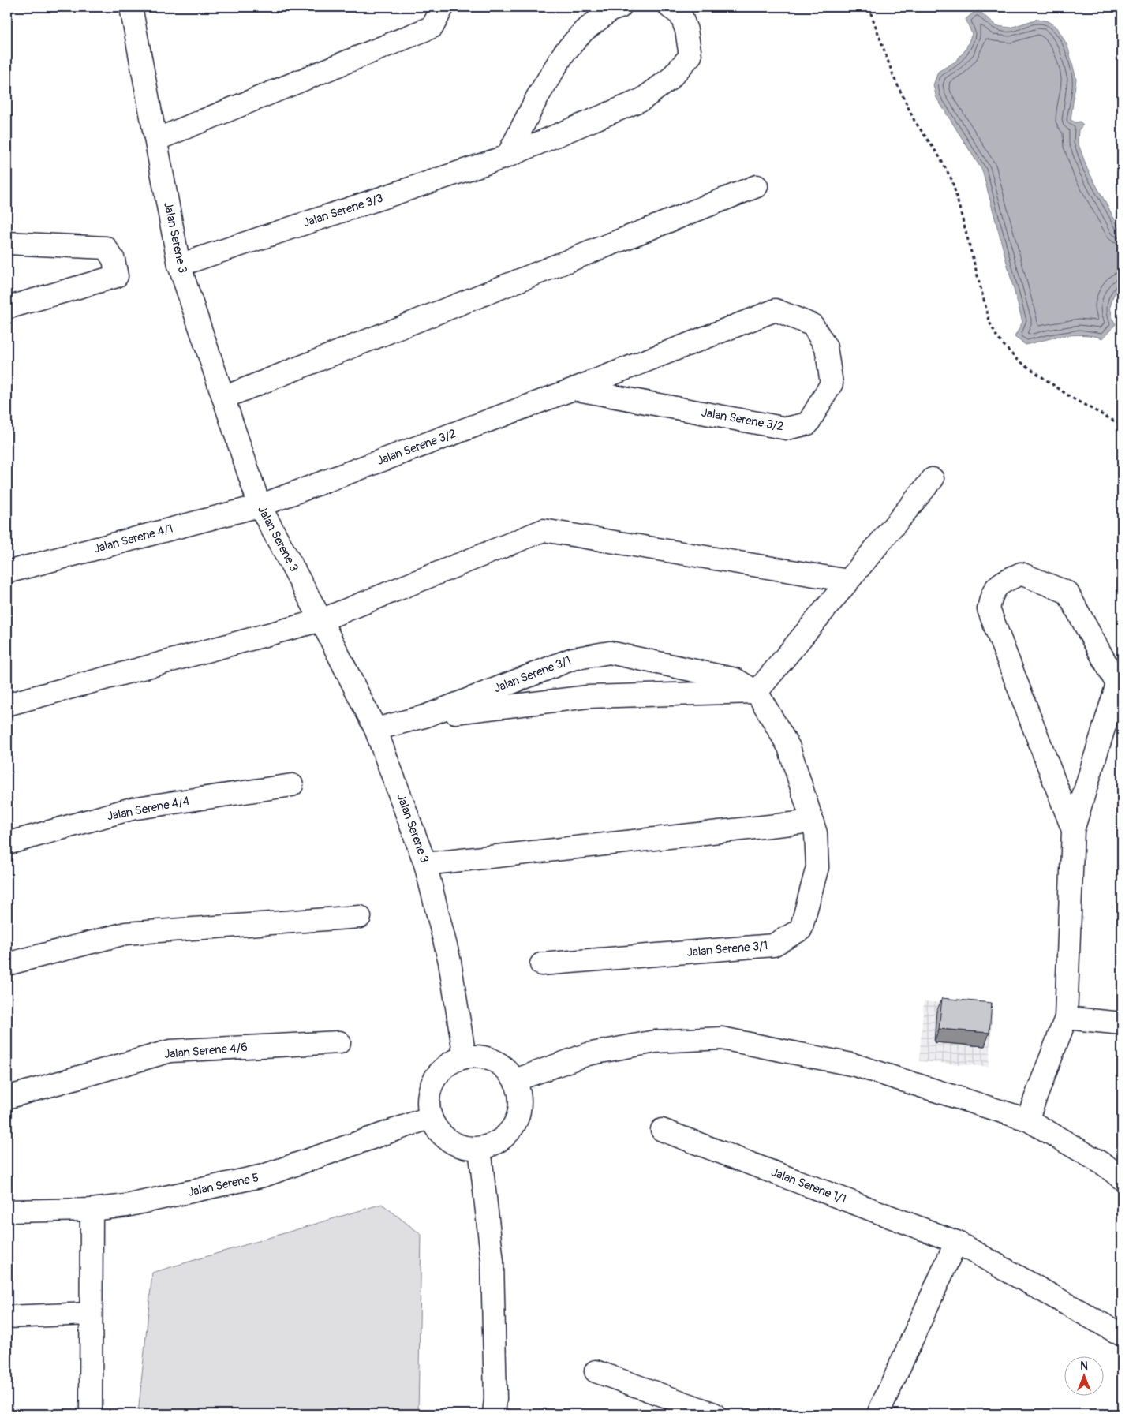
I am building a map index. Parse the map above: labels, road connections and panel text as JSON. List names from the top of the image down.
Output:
{
  "streets": {
    "street": [
      "Jalan Serene 3/3",
      "Jalan Serene 3",
      "Jalan Serene 3/2",
      "Jalan Serene 4/1",
      "Jalan Serene 3/1",
      "Jalan Serene 4/4",
      "Jalan Serene 4/6",
      "Jalan Serene 5",
      "Jalan Serene 1/1"
    ]
  },
  "crossings": [
    ["Jalan Serene 3/3", "Jalan Serene 3"],
    ["Jalan Serene 3", "Jalan Serene 3/2"],
    ["Jalan Serene 3", "Jalan Serene 4/1"],
    ["Jalan Serene 3", "Jalan Serene 3/1"],
    ["Jalan Serene 3", "Jalan Serene 5"],
    ["Jalan Serene 3/2", "Jalan Serene 4/1"]
  ],
  "north": "top"
}
